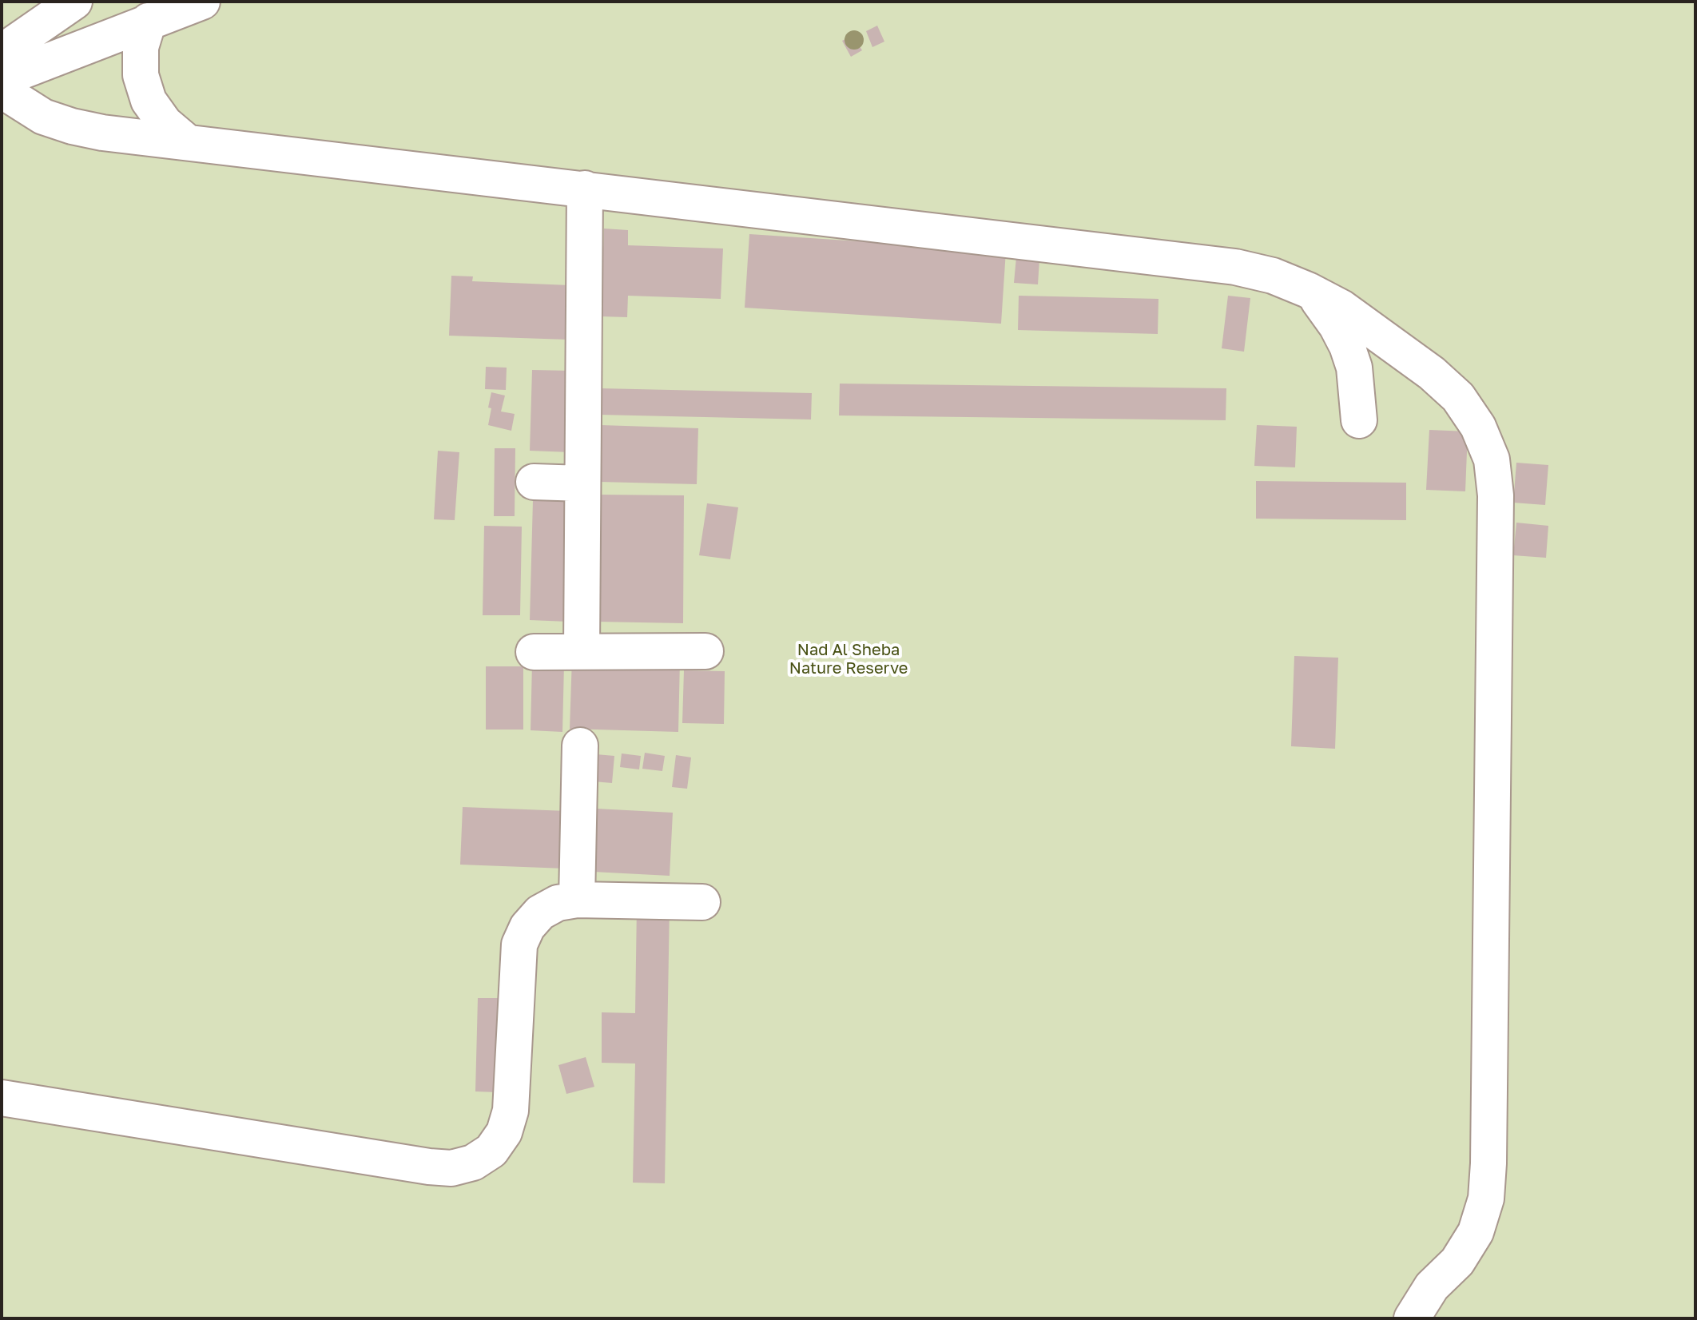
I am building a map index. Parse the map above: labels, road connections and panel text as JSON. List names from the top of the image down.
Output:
{
  "parks": ["Nad Al Sheba Nature Reserve"]
}
